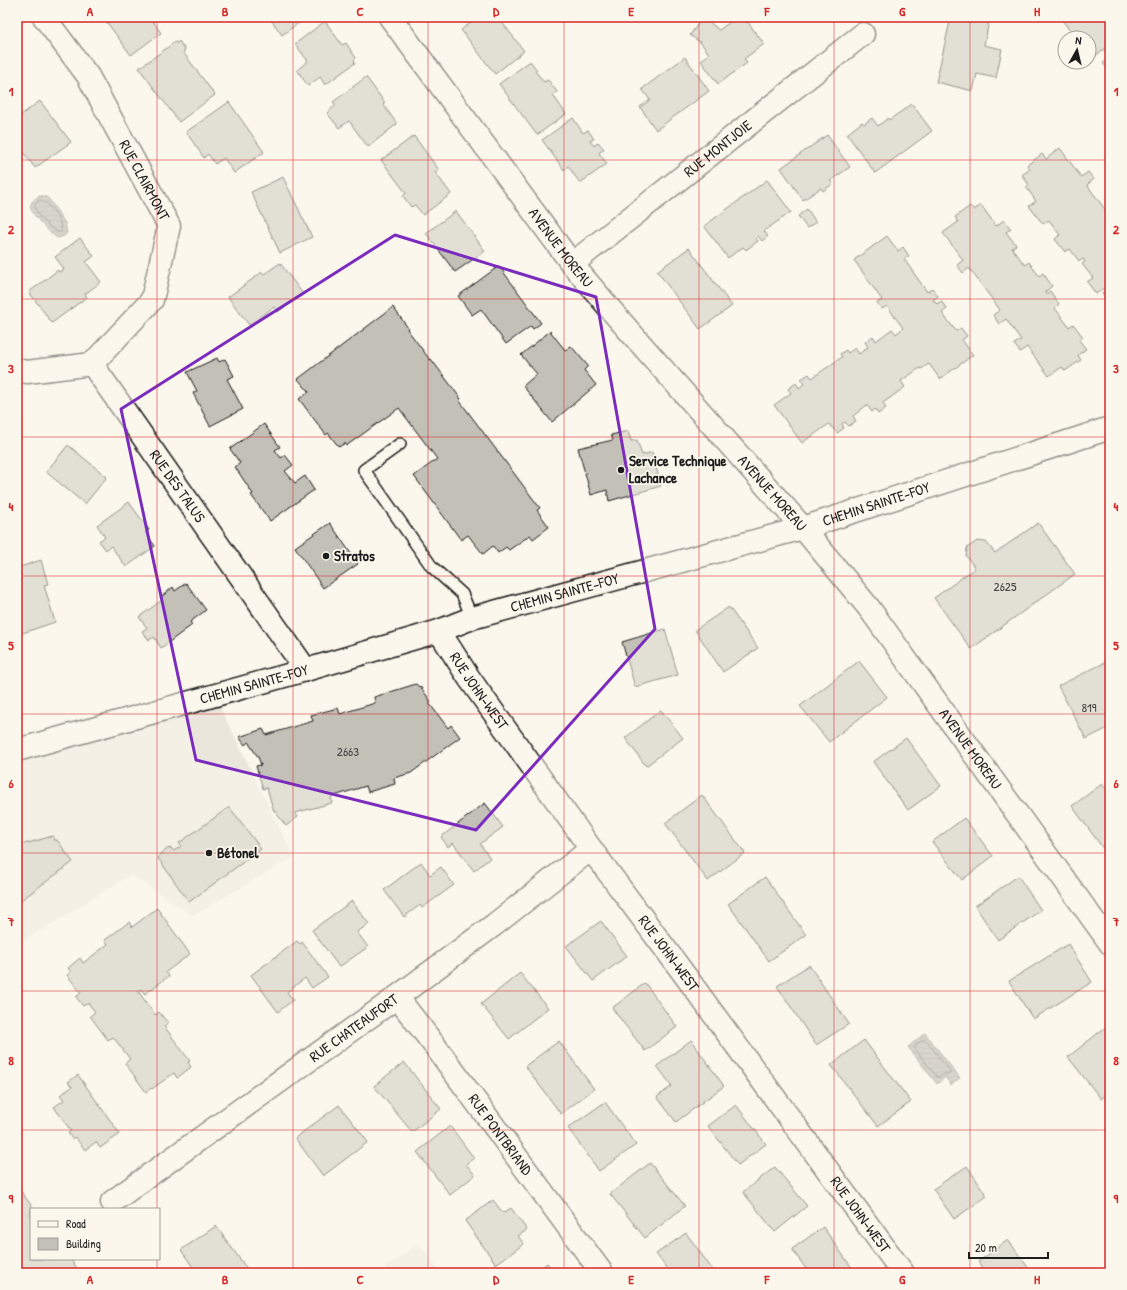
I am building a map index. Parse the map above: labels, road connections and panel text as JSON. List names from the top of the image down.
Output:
{
  "streets": {
    "street": [
      "RUE MONTJOIE",
      "RUE CLAIRMONT",
      "AVENUE MOREAU",
      "RUE DES TALUS",
      "CHEMIN SAINTE-FOY",
      "RUE JOHN-WEST",
      "RUE CHATEAUFORT",
      "RUE PONTBRIAND"
    ]
  },
  "crossings": [
    ["RUE MONTJOIE", "AVENUE MOREAU"],
    ["RUE CLAIRMONT", "RUE DES TALUS"],
    ["AVENUE MOREAU", "CHEMIN SAINTE-FOY"],
    ["RUE DES TALUS", "CHEMIN SAINTE-FOY"],
    ["CHEMIN SAINTE-FOY", "RUE JOHN-WEST"],
    ["RUE JOHN-WEST", "RUE CHATEAUFORT"],
    ["RUE CHATEAUFORT", "RUE PONTBRIAND"]
  ],
  "places": ["Service Technique Lachance", "Stratos", "Bétonel"],
  "house_numbers": ["2625", "819", "2663"],
  "legend": ["Road", "Building"],
  "scale_bar": "20 m",
  "north": "top",
  "grid": {
    "columns": [
      "A",
      "B",
      "C",
      "D",
      "E",
      "F",
      "G",
      "H"
    ],
    "rows": [
      "1",
      "2",
      "3",
      "4",
      "5",
      "6",
      "7",
      "8",
      "9"
    ]
  }
}
